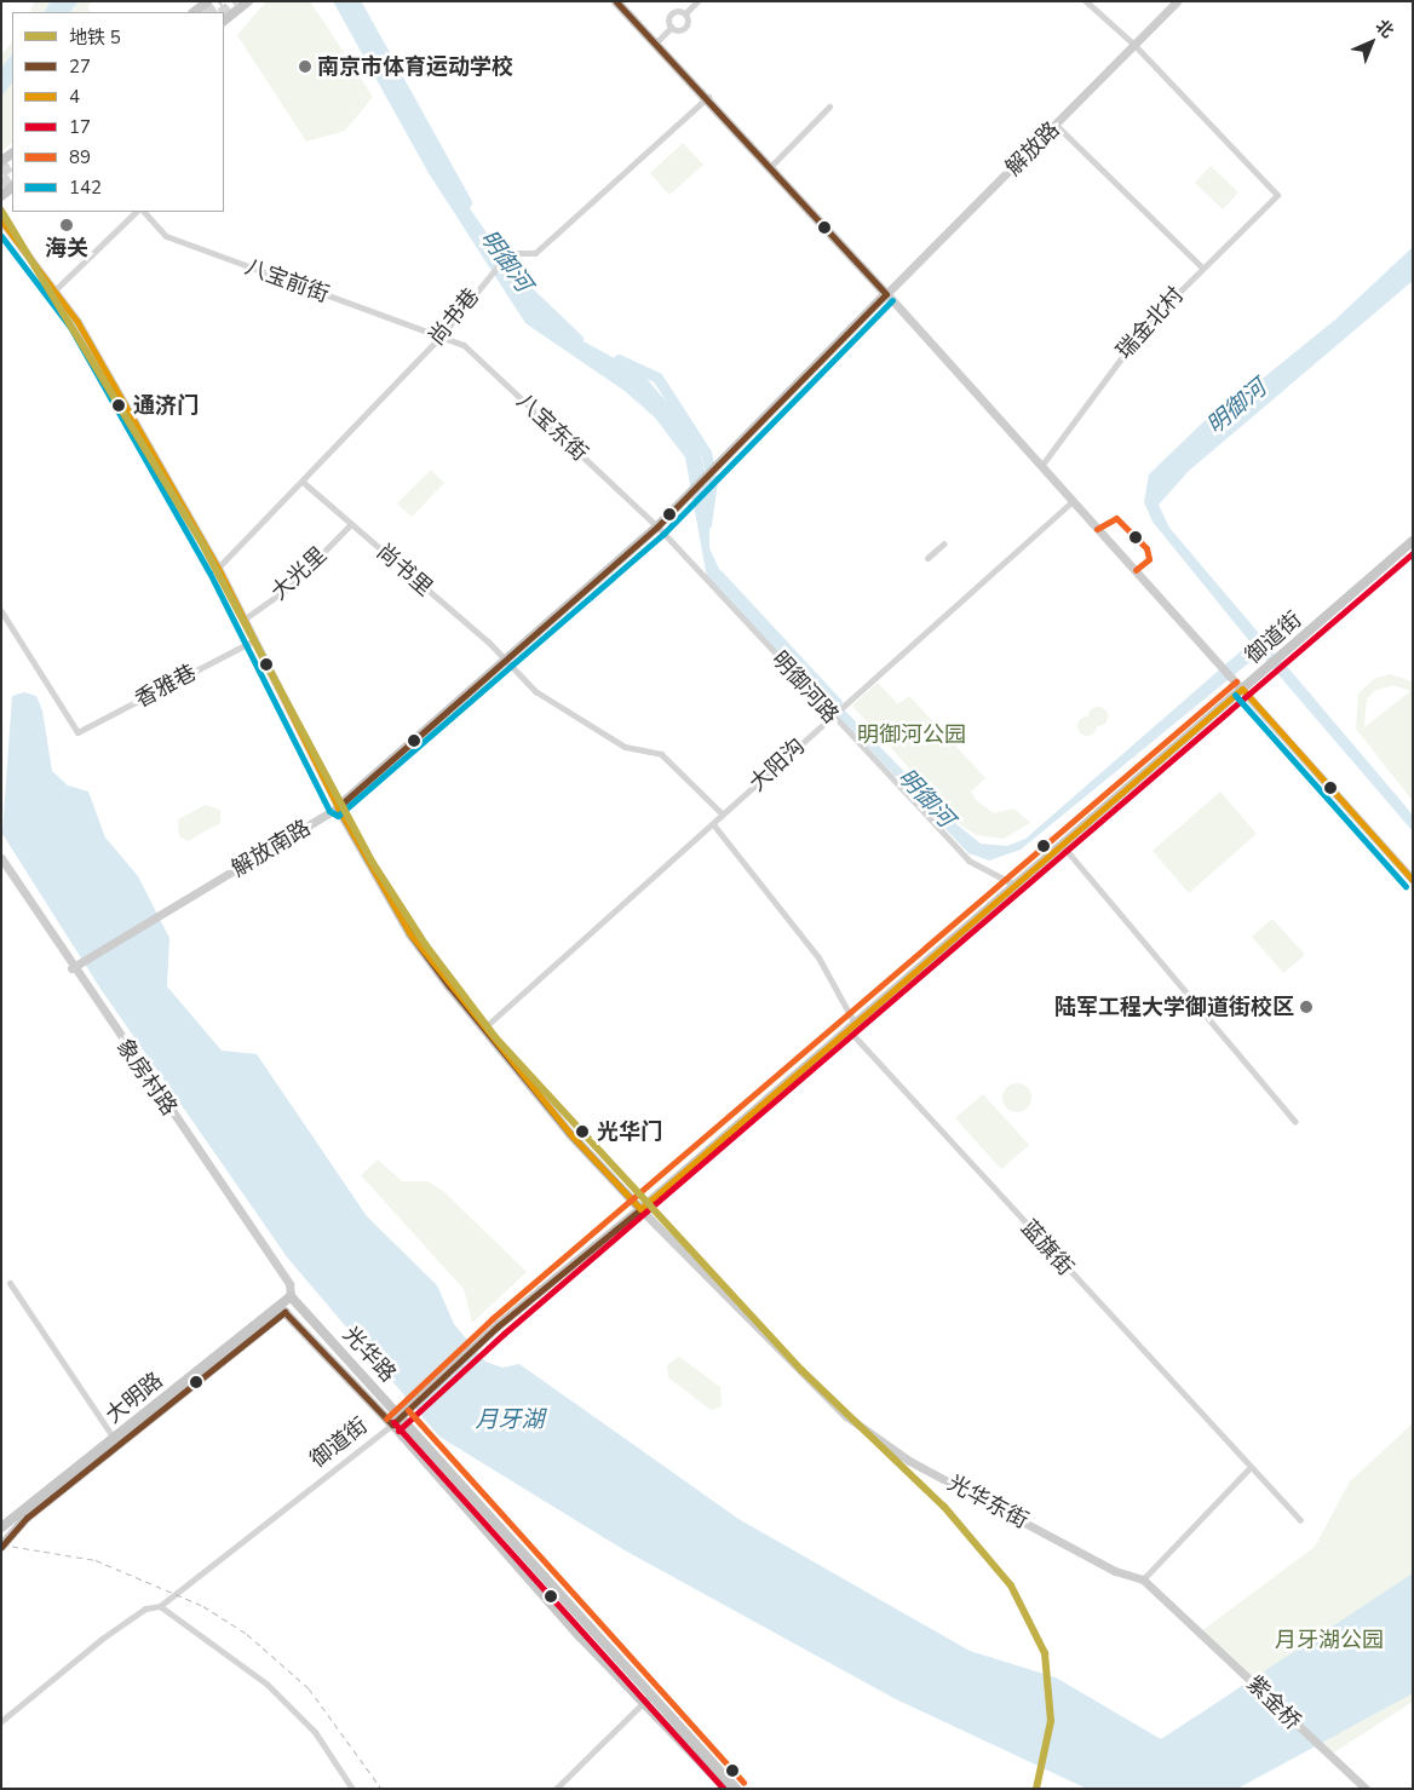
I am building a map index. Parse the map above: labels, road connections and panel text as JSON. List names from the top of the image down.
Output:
{
  "streets": {
    "main road": ["御道街", "光华路", "大明路"],
    "street": [
      "解放路",
      "八宝前街",
      "尚书巷",
      "瑞金北村",
      "八宝东街",
      "尚书里",
      "大光里",
      "香雅巷",
      "明御河路",
      "大阳沟",
      "解放南路",
      "象房村路",
      "蓝旗街",
      "光华东街",
      "紫金桥"
    ]
  },
  "crossings": [
    ["解放路", "瑞金北村"],
    ["八宝前街", "尚书巷"],
    ["八宝前街", "八宝东街"],
    ["尚书巷", "八宝东街"],
    ["尚书巷", "尚书里"],
    ["八宝东街", "明御河路"],
    ["八宝东街", "解放南路"],
    ["尚书里", "大光里"],
    ["尚书里", "大阳沟"],
    ["尚书里", "解放南路"],
    ["御道街", "明御河路"],
    ["御道街", "蓝旗街"],
    ["御道街", "光华路"],
    ["御道街", "光华东街"],
    ["明御河路", "大阳沟"],
    ["明御河路", "解放南路"],
    ["大阳沟", "蓝旗街"],
    ["解放南路", "象房村路"],
    ["象房村路", "光华路"],
    ["象房村路", "大明路"],
    ["光华路", "大明路"],
    ["光华东街", "紫金桥"]
  ],
  "water": ["明御河", "月牙湖"],
  "parks": ["明御河公园", "月牙湖公园"],
  "places": [
    "南京市体育运动学校",
    "海关",
    "通济门",
    "陆军工程大学御道街校区",
    "光华门"
  ],
  "lines": [
    "transit line 27",
    "metro line 5",
    "transit line 4",
    "transit line 142",
    "transit line 89",
    "transit line 17"
  ],
  "legend": [
    "地铁 5",
    "27",
    "4",
    "17",
    "89",
    "142"
  ],
  "north": "top right"
}
